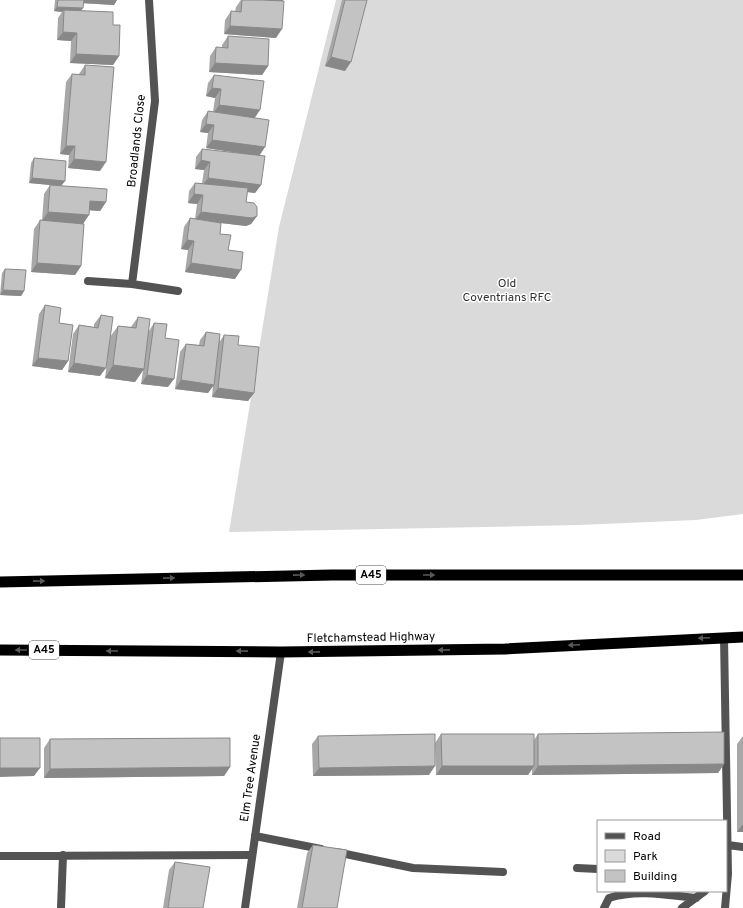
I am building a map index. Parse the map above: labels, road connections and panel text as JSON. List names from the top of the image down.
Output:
{
  "streets": {
    "highway": ["A45", "Fletchamstead Highway"],
    "street": ["Broadlands Close", "Elm Tree Avenue"]
  },
  "crossings": [
    ["Fletchamstead Highway", "Elm Tree Avenue"]
  ],
  "parks": ["Old Coventrians RFC"],
  "legend": ["Road", "Park", "Building"]
}
